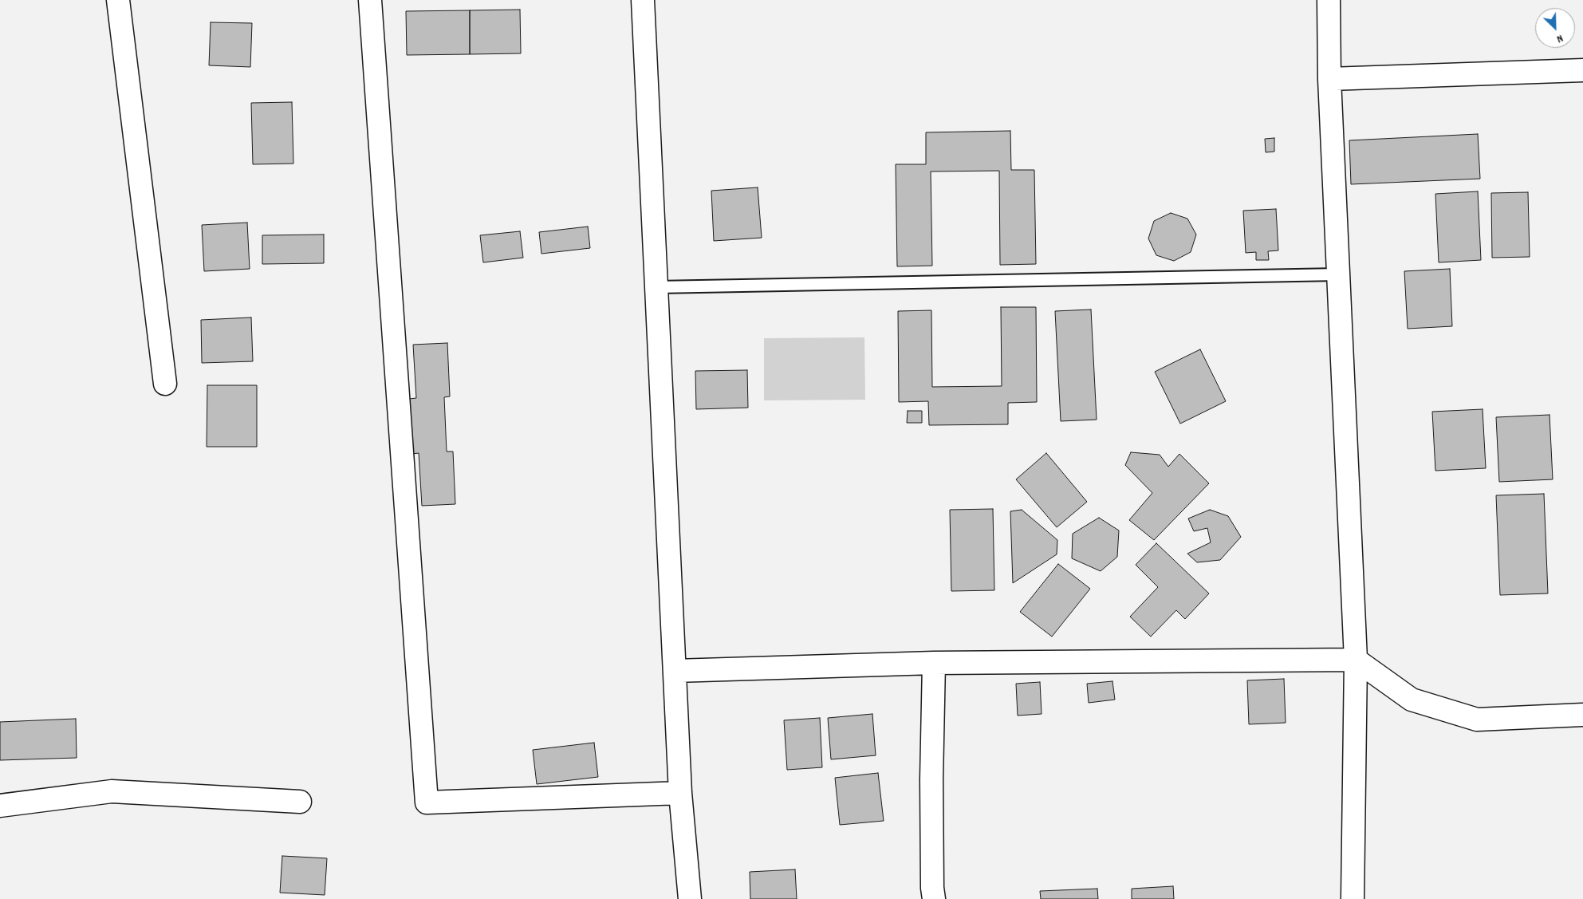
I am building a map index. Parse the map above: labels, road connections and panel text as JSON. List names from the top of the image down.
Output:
{
  "north": "bottom right"
}
